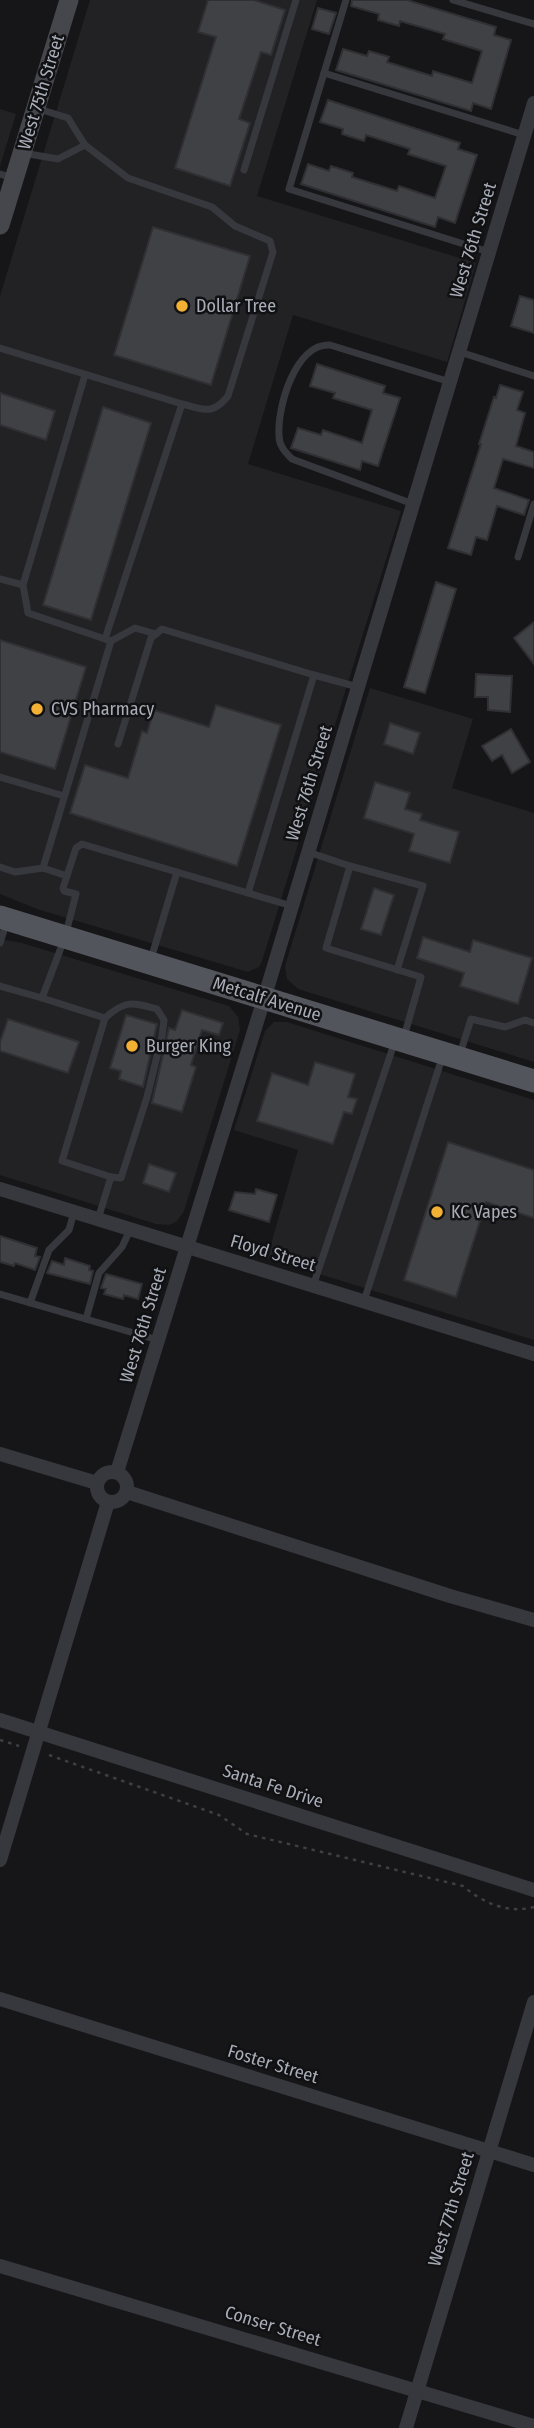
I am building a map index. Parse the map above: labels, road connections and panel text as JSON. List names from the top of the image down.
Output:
{
  "streets": {
    "main road": ["West 75th Street", "Metcalf Avenue"],
    "street": [
      "West 76th Street",
      "Floyd Street",
      "Santa Fe Drive",
      "Foster Street",
      "West 77th Street",
      "Conser Street"
    ]
  },
  "crossings": [
    ["West 76th Street", "Metcalf Avenue"],
    ["West 76th Street", "Floyd Street"],
    ["Foster Street", "West 77th Street"],
    ["West 77th Street", "Conser Street"]
  ],
  "places": [
    "Dollar Tree",
    "CVS Pharmacy",
    "Burger King",
    "KC Vapes"
  ]
}
